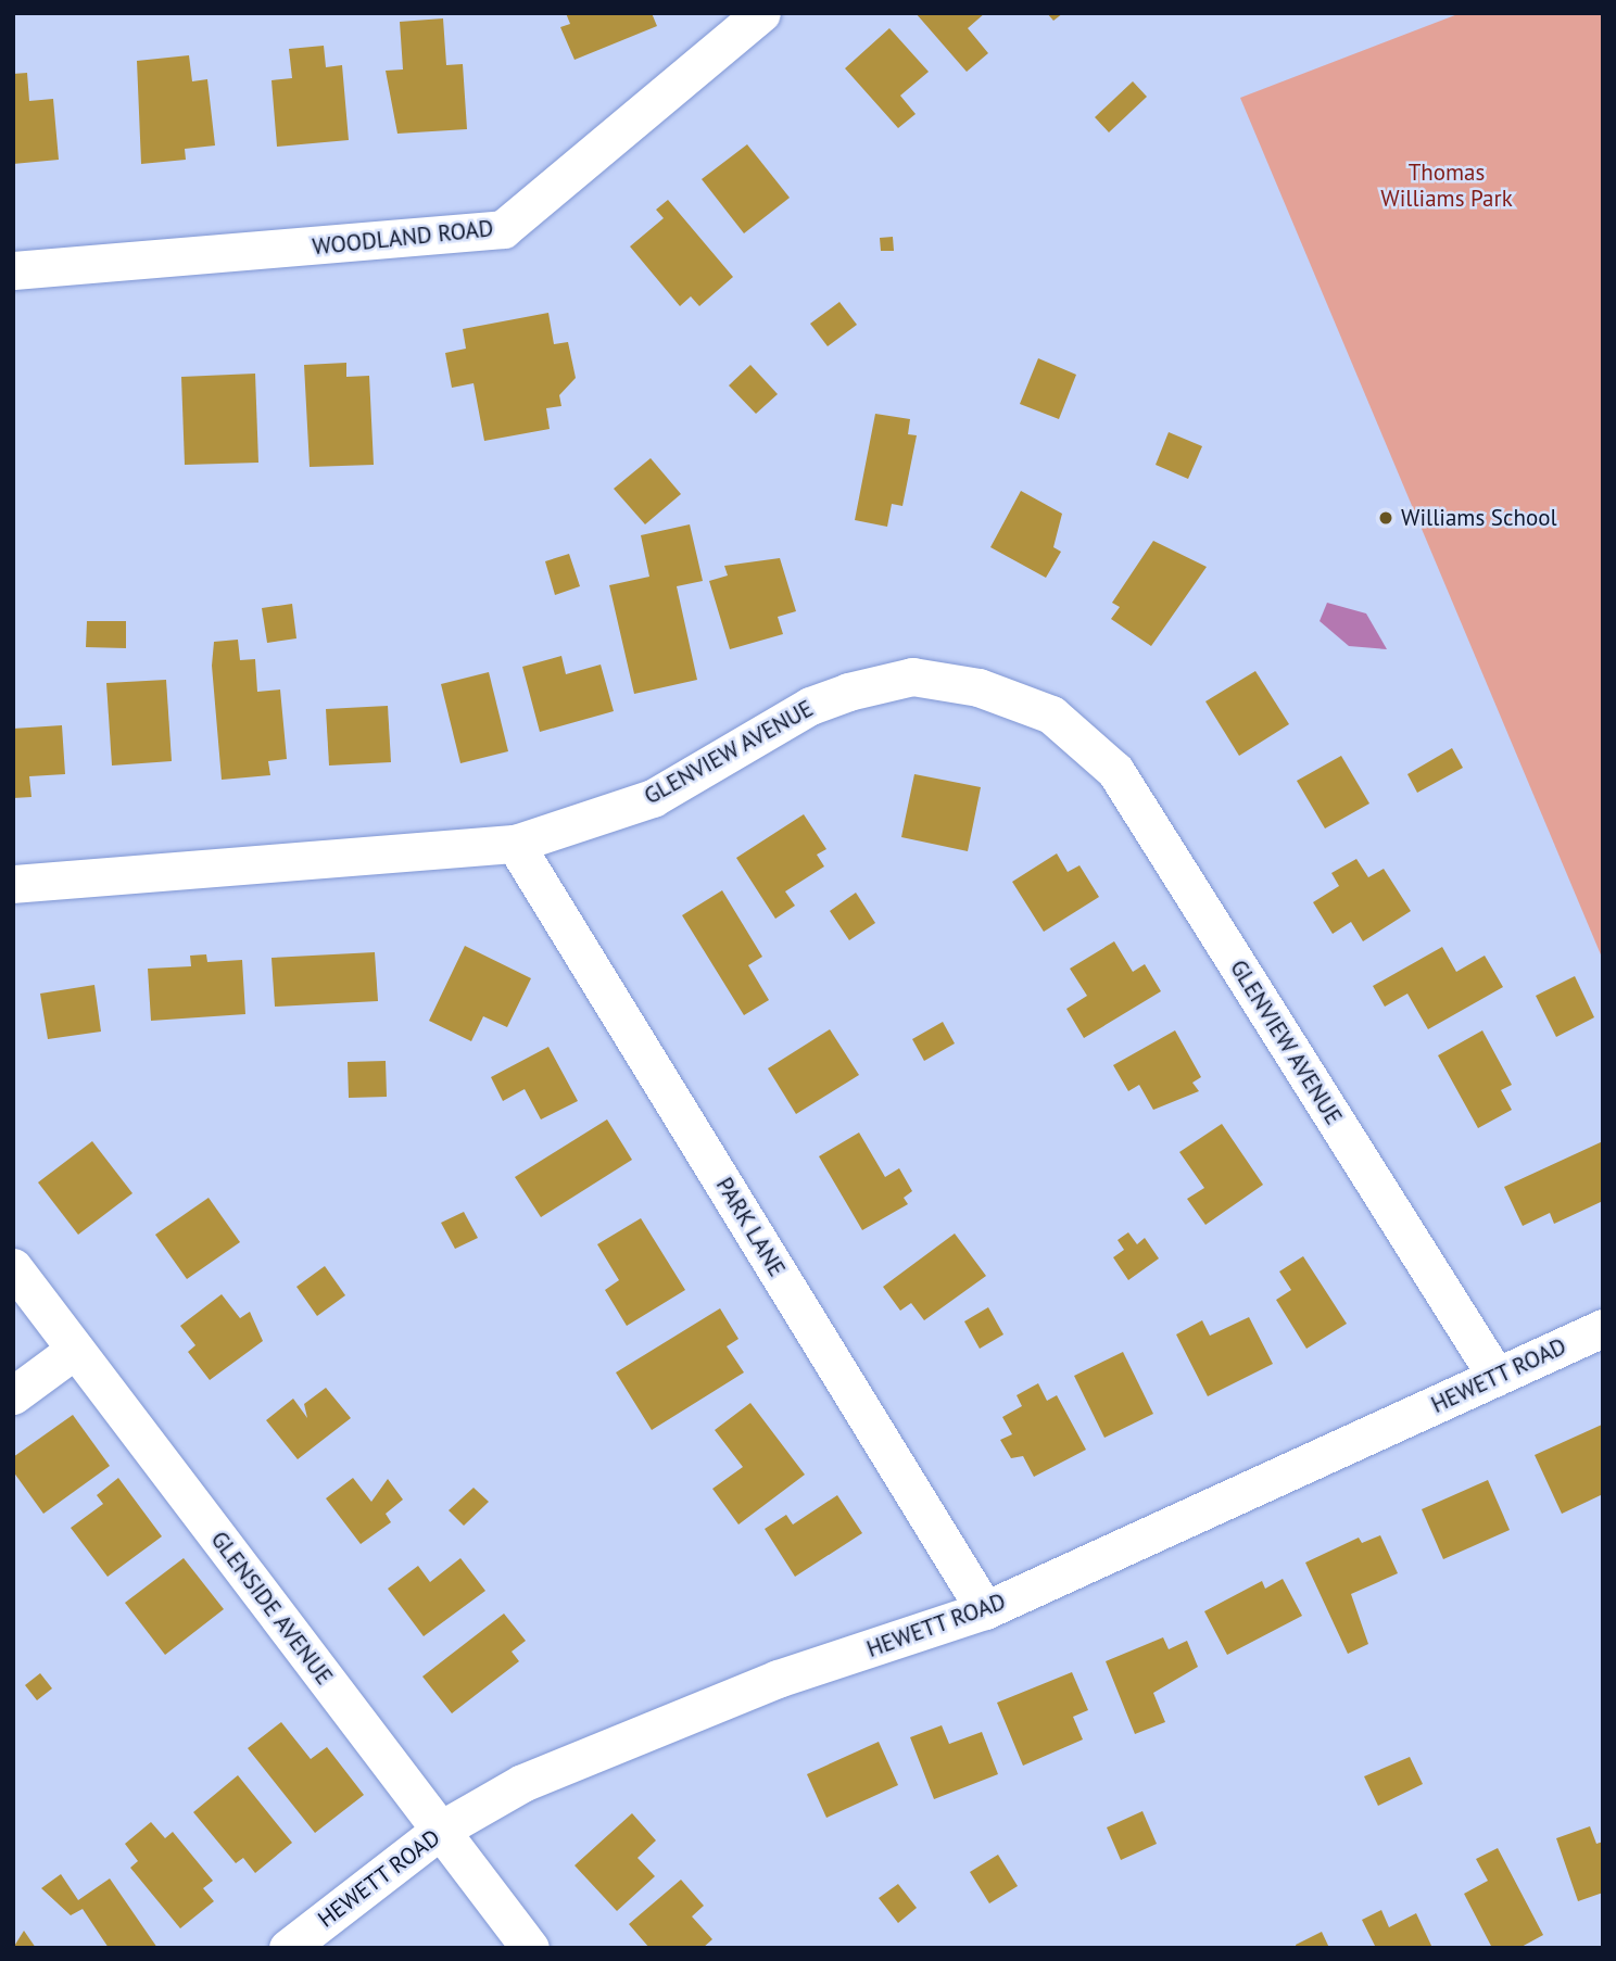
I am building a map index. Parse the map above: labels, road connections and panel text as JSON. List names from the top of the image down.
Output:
{
  "streets": {
    "street": [
      "WOODLAND ROAD",
      "GLENVIEW AVENUE",
      "PARK LANE",
      "HEWETT ROAD",
      "GLENSIDE AVENUE"
    ]
  },
  "crossings": [
    ["GLENVIEW AVENUE", "PARK LANE"],
    ["GLENVIEW AVENUE", "HEWETT ROAD"],
    ["PARK LANE", "HEWETT ROAD"],
    ["HEWETT ROAD", "GLENSIDE AVENUE"]
  ],
  "parks": ["Thomas Williams Park"],
  "places": ["Williams School"]
}
